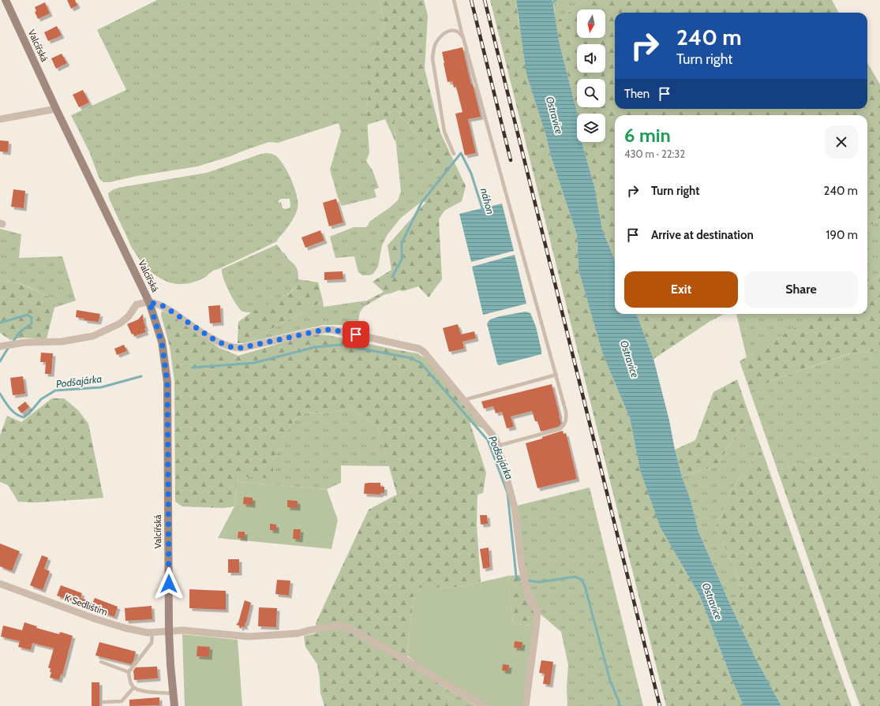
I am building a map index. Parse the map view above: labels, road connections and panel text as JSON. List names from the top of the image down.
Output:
{
  "streets": {
    "main road": ["Valcířská"],
    "street": ["K Sedlištím"]
  },
  "crossings": [
    ["Valcířská", "K Sedlištím"]
  ],
  "water": ["Ostravice", "náhon", "Podšajárka"],
  "north": "bottom",
  "page": {
    "turn": ["240 m", "Turn right"],
    "then": "Then",
    "heading": ["6 min", "430 m · 22:32"],
    "list": [
      {
        "name": "Turn right",
        "value": "240 m"
      },
      {
        "name": "Arrive at destination",
        "value": "190 m"
      }
    ],
    "buttons": ["Exit", "Share"]
  }
}
